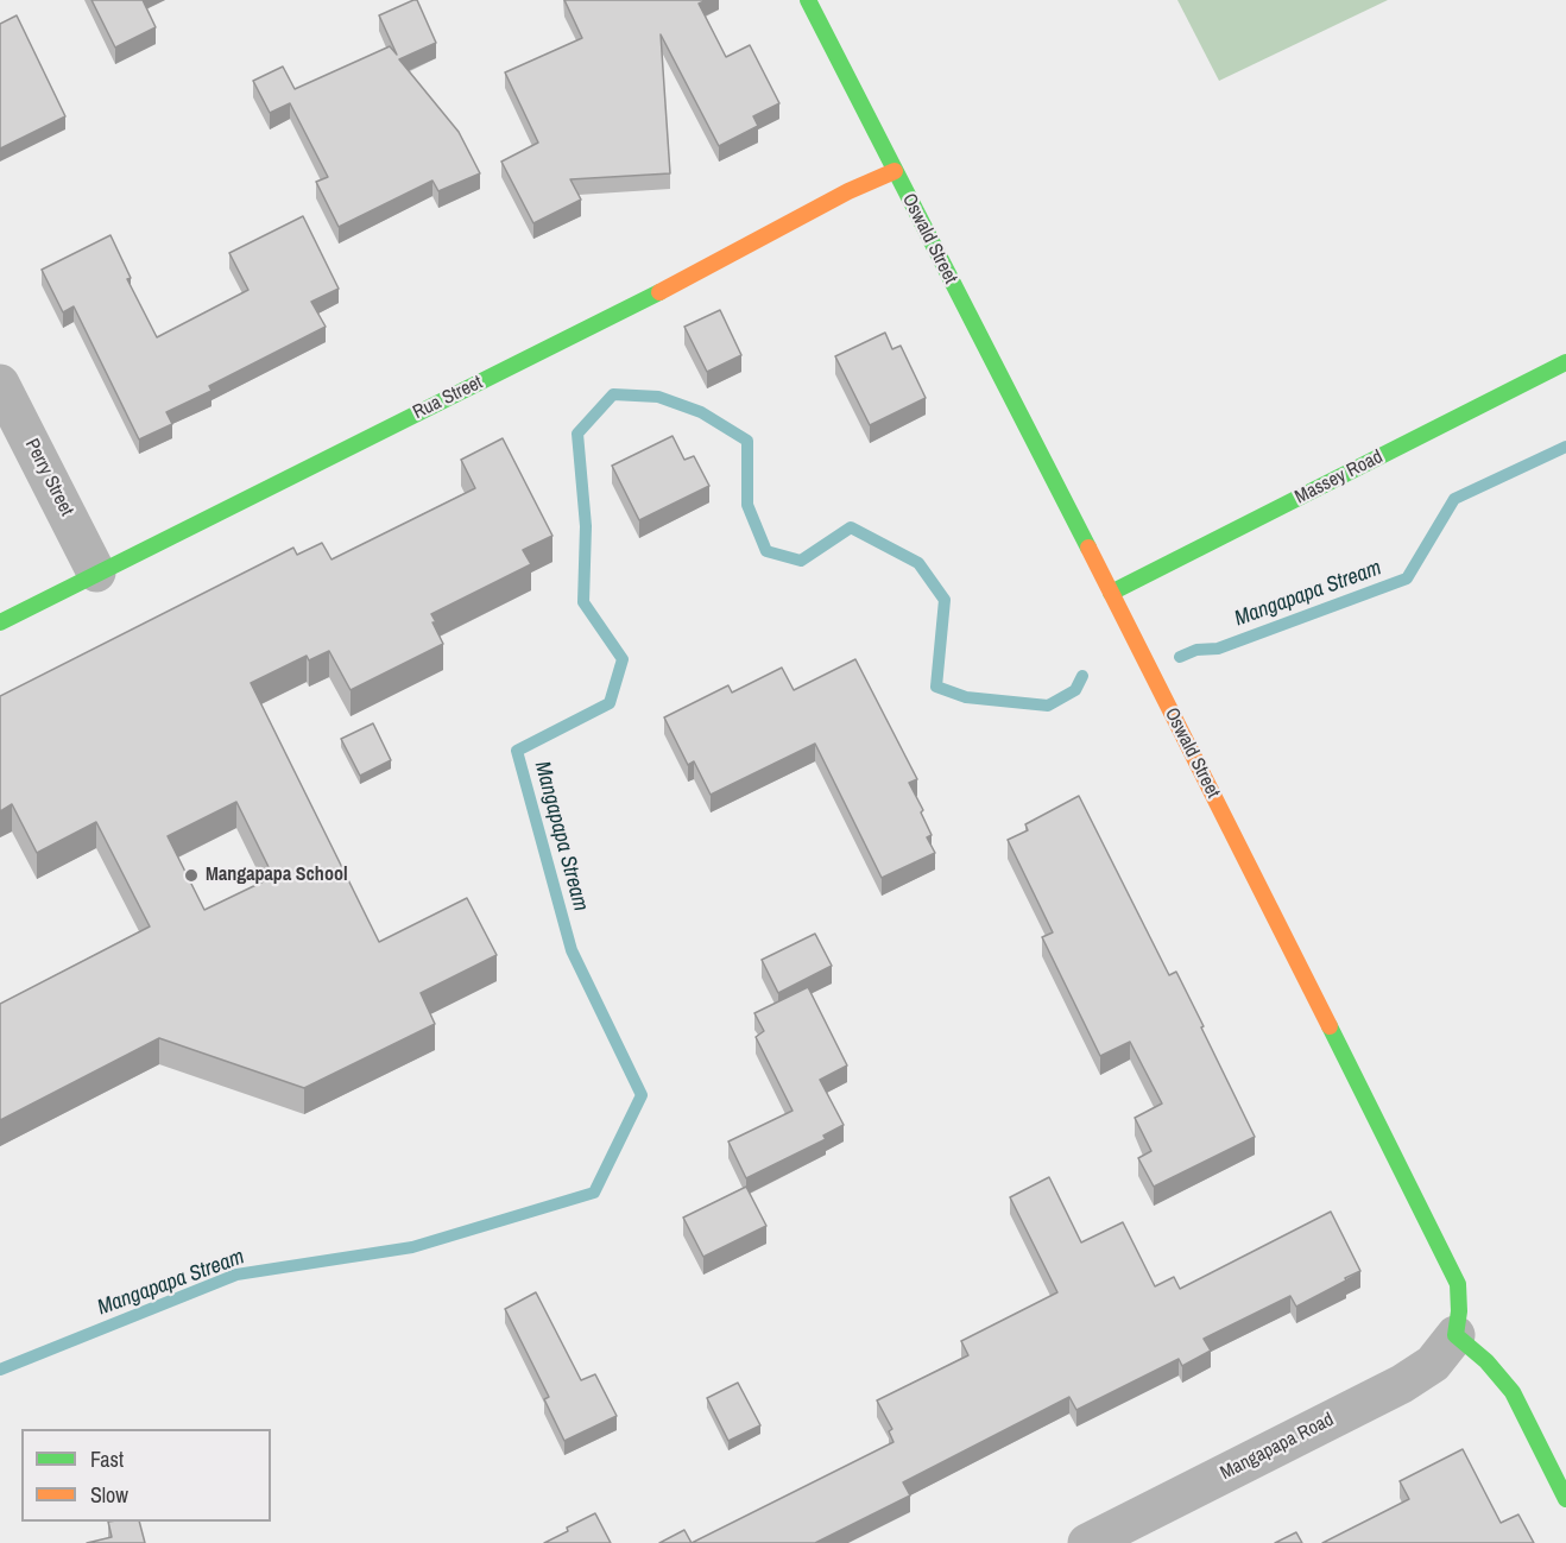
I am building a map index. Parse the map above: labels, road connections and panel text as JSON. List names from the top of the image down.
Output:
{
  "streets": {
    "street": [
      "Oswald Street",
      "Rua Street",
      "Perry Street",
      "Massey Road",
      "Mangapapa Road"
    ]
  },
  "crossings": [
    ["Oswald Street", "Rua Street"],
    ["Oswald Street", "Massey Road"],
    ["Oswald Street", "Mangapapa Road"],
    ["Rua Street", "Perry Street"]
  ],
  "water": ["Mangapapa Stream"],
  "places": ["Mangapapa School"],
  "legend": ["Fast", "Slow"]
}
